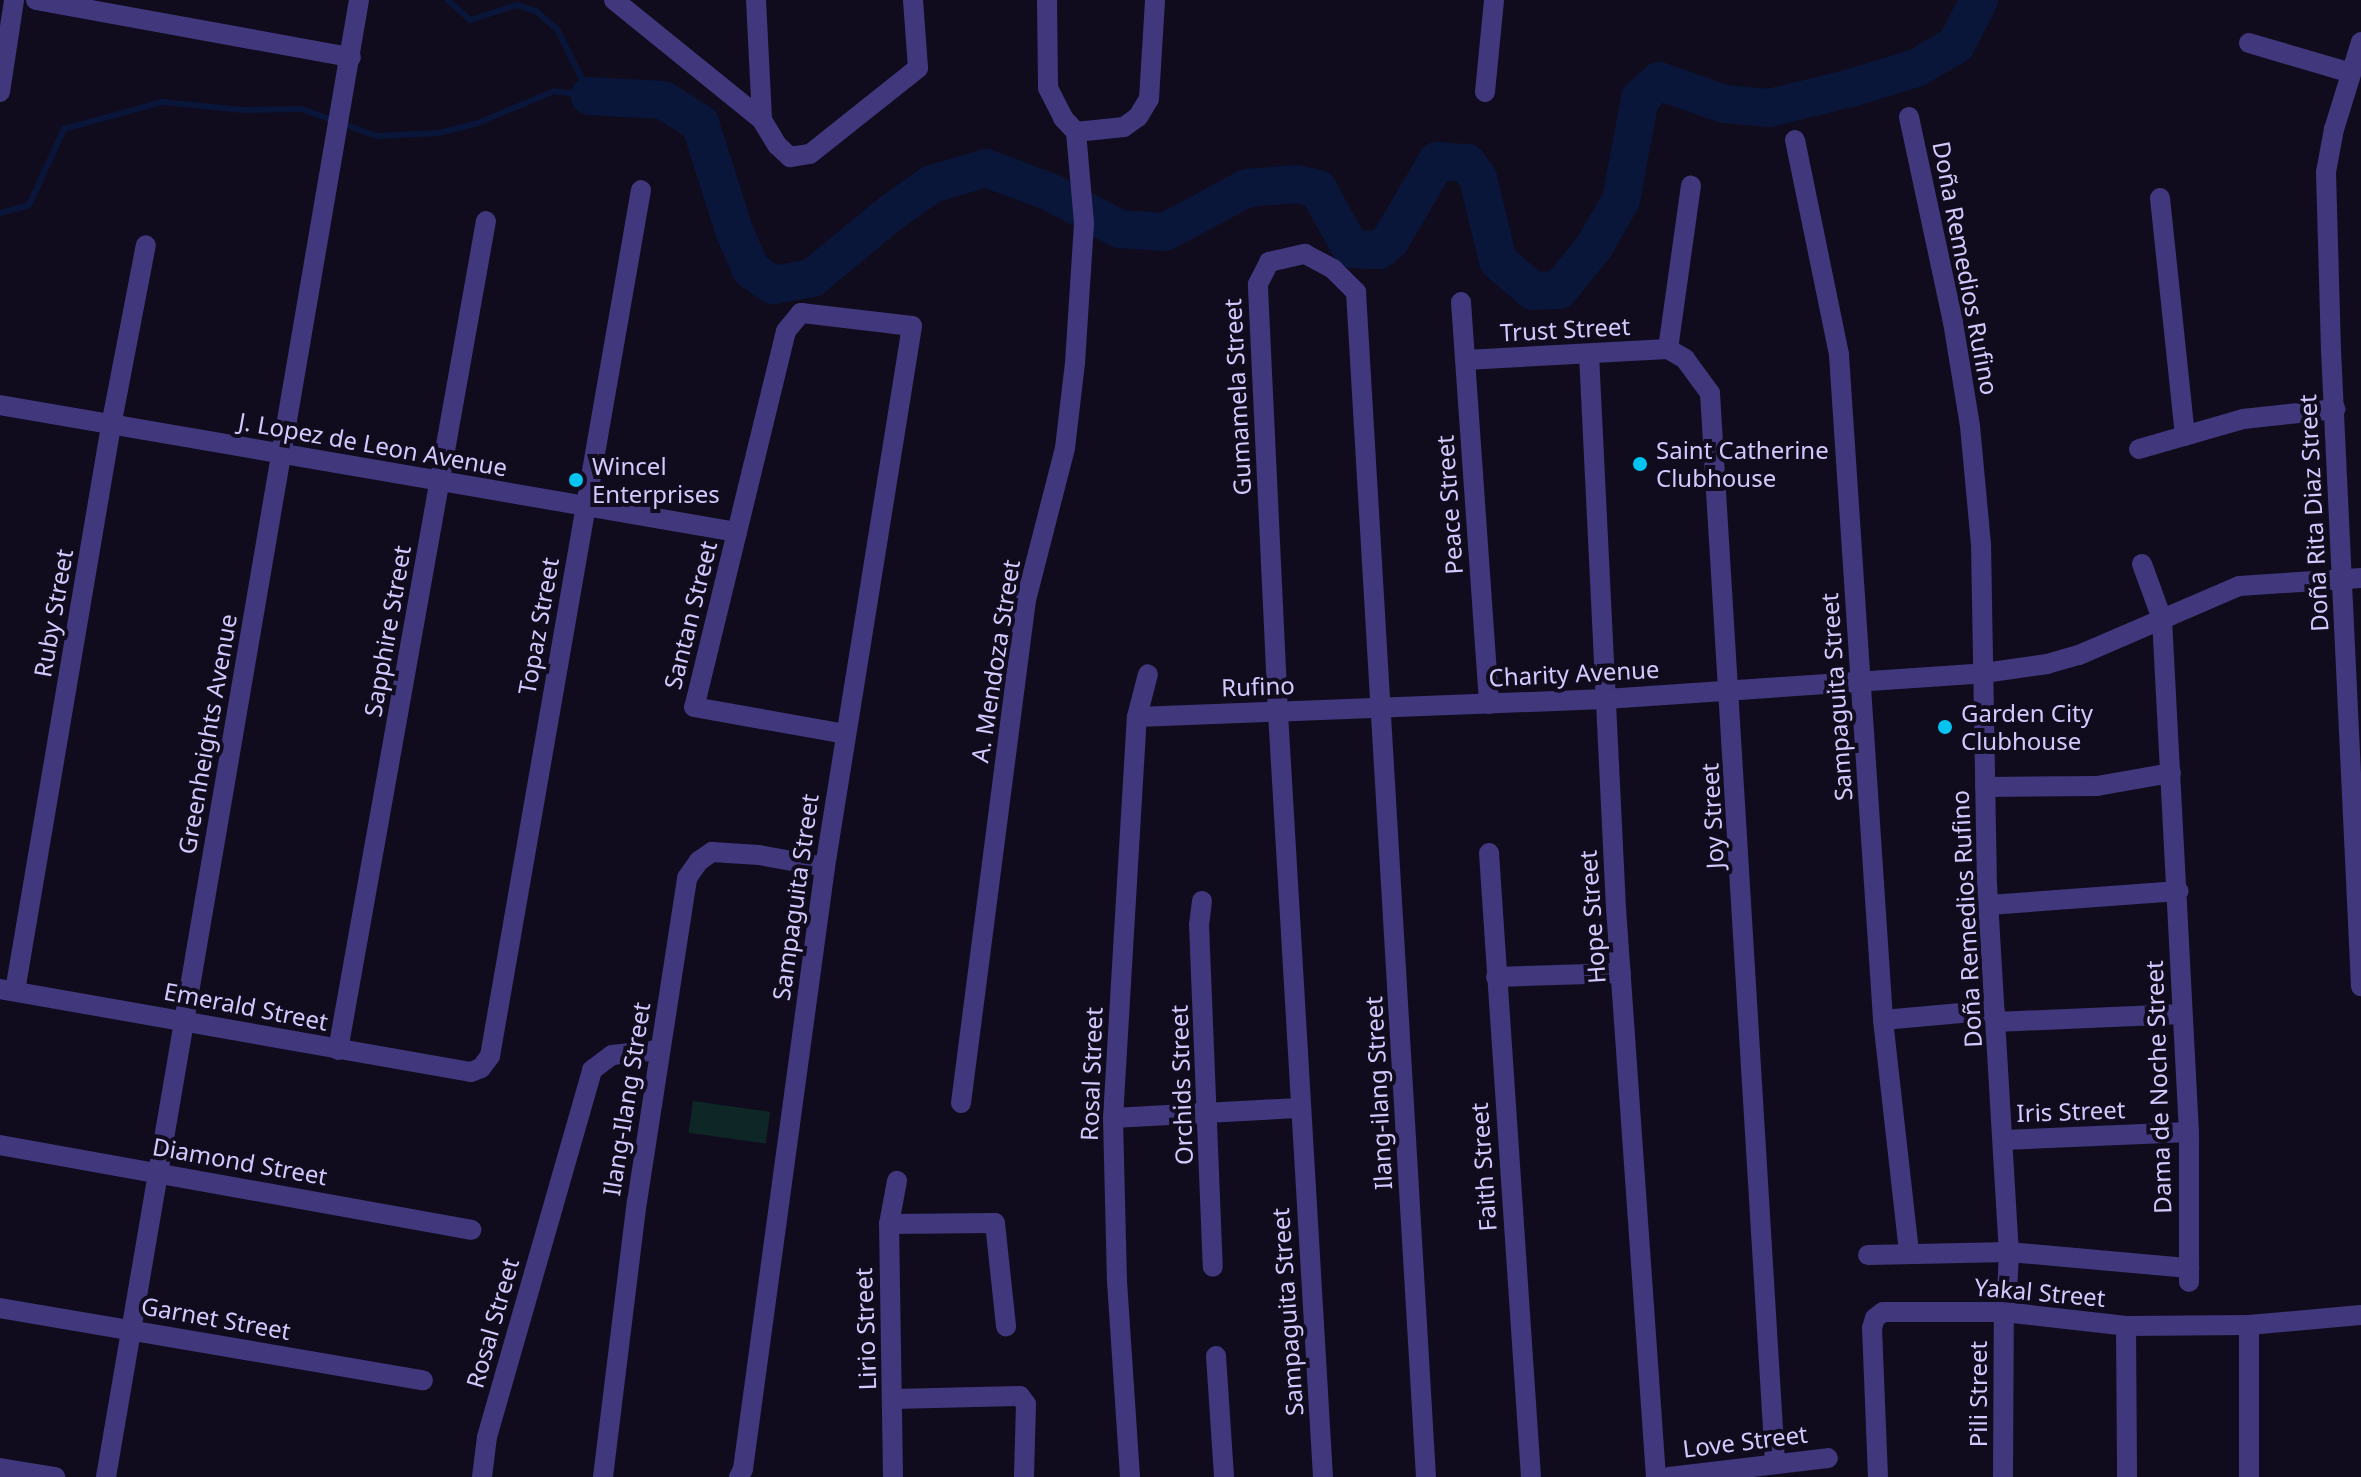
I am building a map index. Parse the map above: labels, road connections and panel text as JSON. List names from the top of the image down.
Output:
{
  "streets": {
    "street": [
      "Doña Remedios Rufino",
      "Trust Street",
      "Gumamela Street",
      "J. Lopez de Leon Avenue",
      "Peace Street",
      "Doña Rita Diaz Street",
      "Ruby Street",
      "Santan Street",
      "Topaz Street",
      "Sapphire Street",
      "A. Mendoza Street",
      "Charity Avenue",
      "Rufino",
      "Sampaguita Street",
      "Greenheights Avenue",
      "Joy Street",
      "Hope Street",
      "Emerald Street",
      "Rosal Street",
      "Orchids Street",
      "Dama de Noche Street",
      "Ilang-ilang Street",
      "Ilang-Ilang Street",
      "Iris Street",
      "Diamond Street",
      "Faith Street",
      "Yakal Street",
      "Garnet Street",
      "Lirio Street",
      "Pili Street",
      "Love Street"
    ]
  },
  "crossings": [
    ["Doña Remedios Rufino", "Charity Avenue"],
    ["Doña Remedios Rufino", "Dama de Noche Street"],
    ["Doña Remedios Rufino", "Iris Street"],
    ["Doña Remedios Rufino", "Yakal Street"],
    ["Doña Remedios Rufino", "Pili Street"],
    ["Trust Street", "Peace Street"],
    ["Trust Street", "Joy Street"],
    ["Trust Street", "Hope Street"],
    ["Gumamela Street", "Charity Avenue"],
    ["Gumamela Street", "Rufino"],
    ["Gumamela Street", "Sampaguita Street"],
    ["Gumamela Street", "Ilang-ilang Street"],
    ["J. Lopez de Leon Avenue", "Ruby Street"],
    ["J. Lopez de Leon Avenue", "Santan Street"],
    ["J. Lopez de Leon Avenue", "Topaz Street"],
    ["J. Lopez de Leon Avenue", "Sapphire Street"],
    ["J. Lopez de Leon Avenue", "Greenheights Avenue"],
    ["Peace Street", "Charity Avenue"],
    ["Doña Rita Diaz Street", "Charity Avenue"],
    ["Ruby Street", "Emerald Street"],
    ["Santan Street", "Sampaguita Street"],
    ["Topaz Street", "Emerald Street"],
    ["Sapphire Street", "Emerald Street"],
    ["Charity Avenue", "Rufino"],
    ["Charity Avenue", "Sampaguita Street"],
    ["Charity Avenue", "Joy Street"],
    ["Charity Avenue", "Hope Street"],
    ["Charity Avenue", "Dama de Noche Street"],
    ["Charity Avenue", "Ilang-ilang Street"],
    ["Rufino", "Sampaguita Street"],
    ["Rufino", "Rosal Street"],
    ["Rufino", "Ilang-ilang Street"],
    ["Sampaguita Street", "Ilang-Ilang Street"],
    ["Greenheights Avenue", "Emerald Street"],
    ["Greenheights Avenue", "Diamond Street"],
    ["Greenheights Avenue", "Garnet Street"],
    ["Joy Street", "Love Street"],
    ["Rosal Street", "Ilang-Ilang Street"],
    ["Dama de Noche Street", "Iris Street"],
    ["Yakal Street", "Pili Street"]
  ],
  "places": ["Saint Catherine Clubhouse", "Wincel Enterprises", "Garden City Clubhouse"]
}
